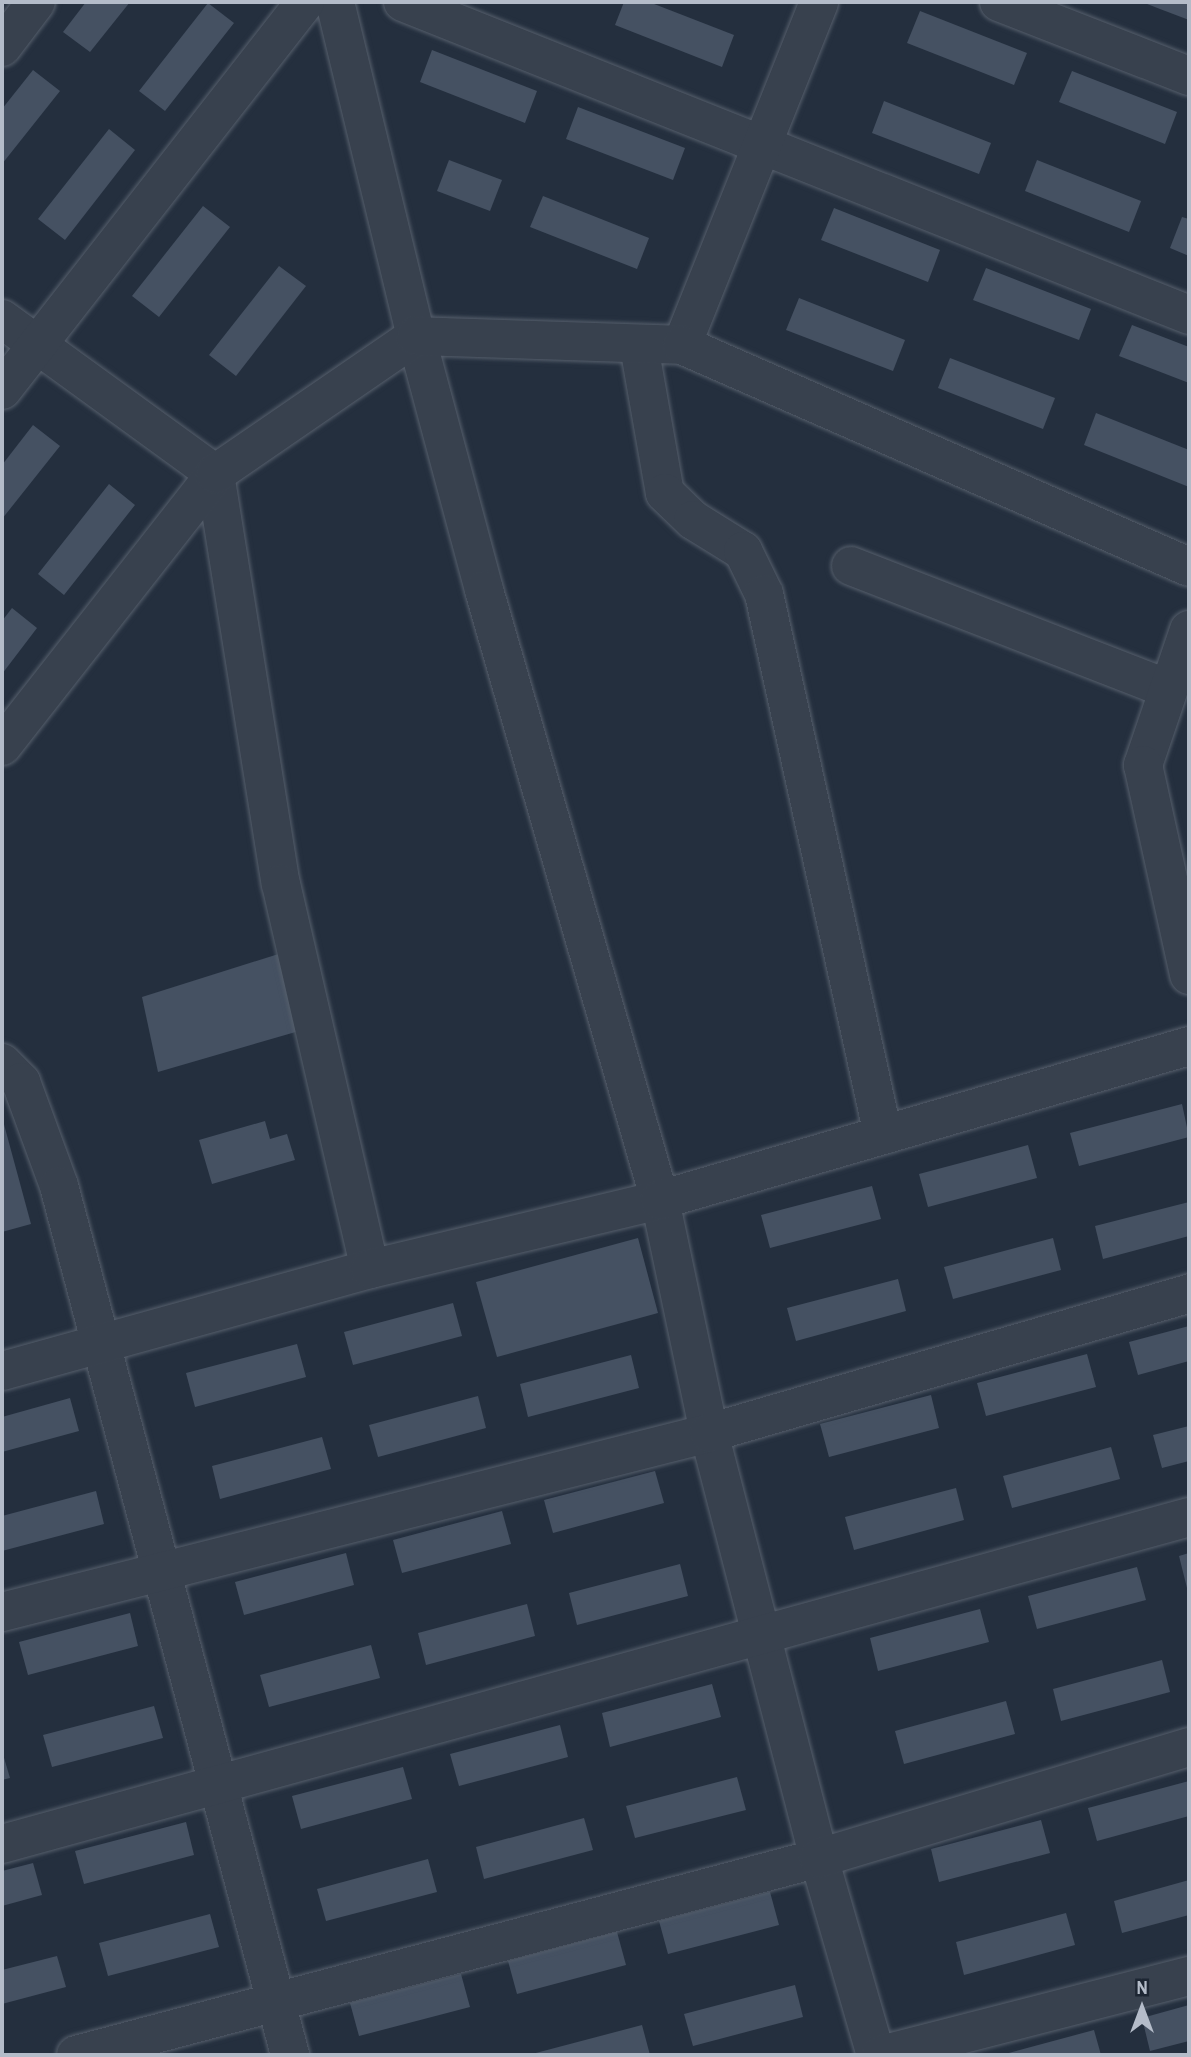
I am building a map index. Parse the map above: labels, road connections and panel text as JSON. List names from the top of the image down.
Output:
{
  "north": "top"
}
